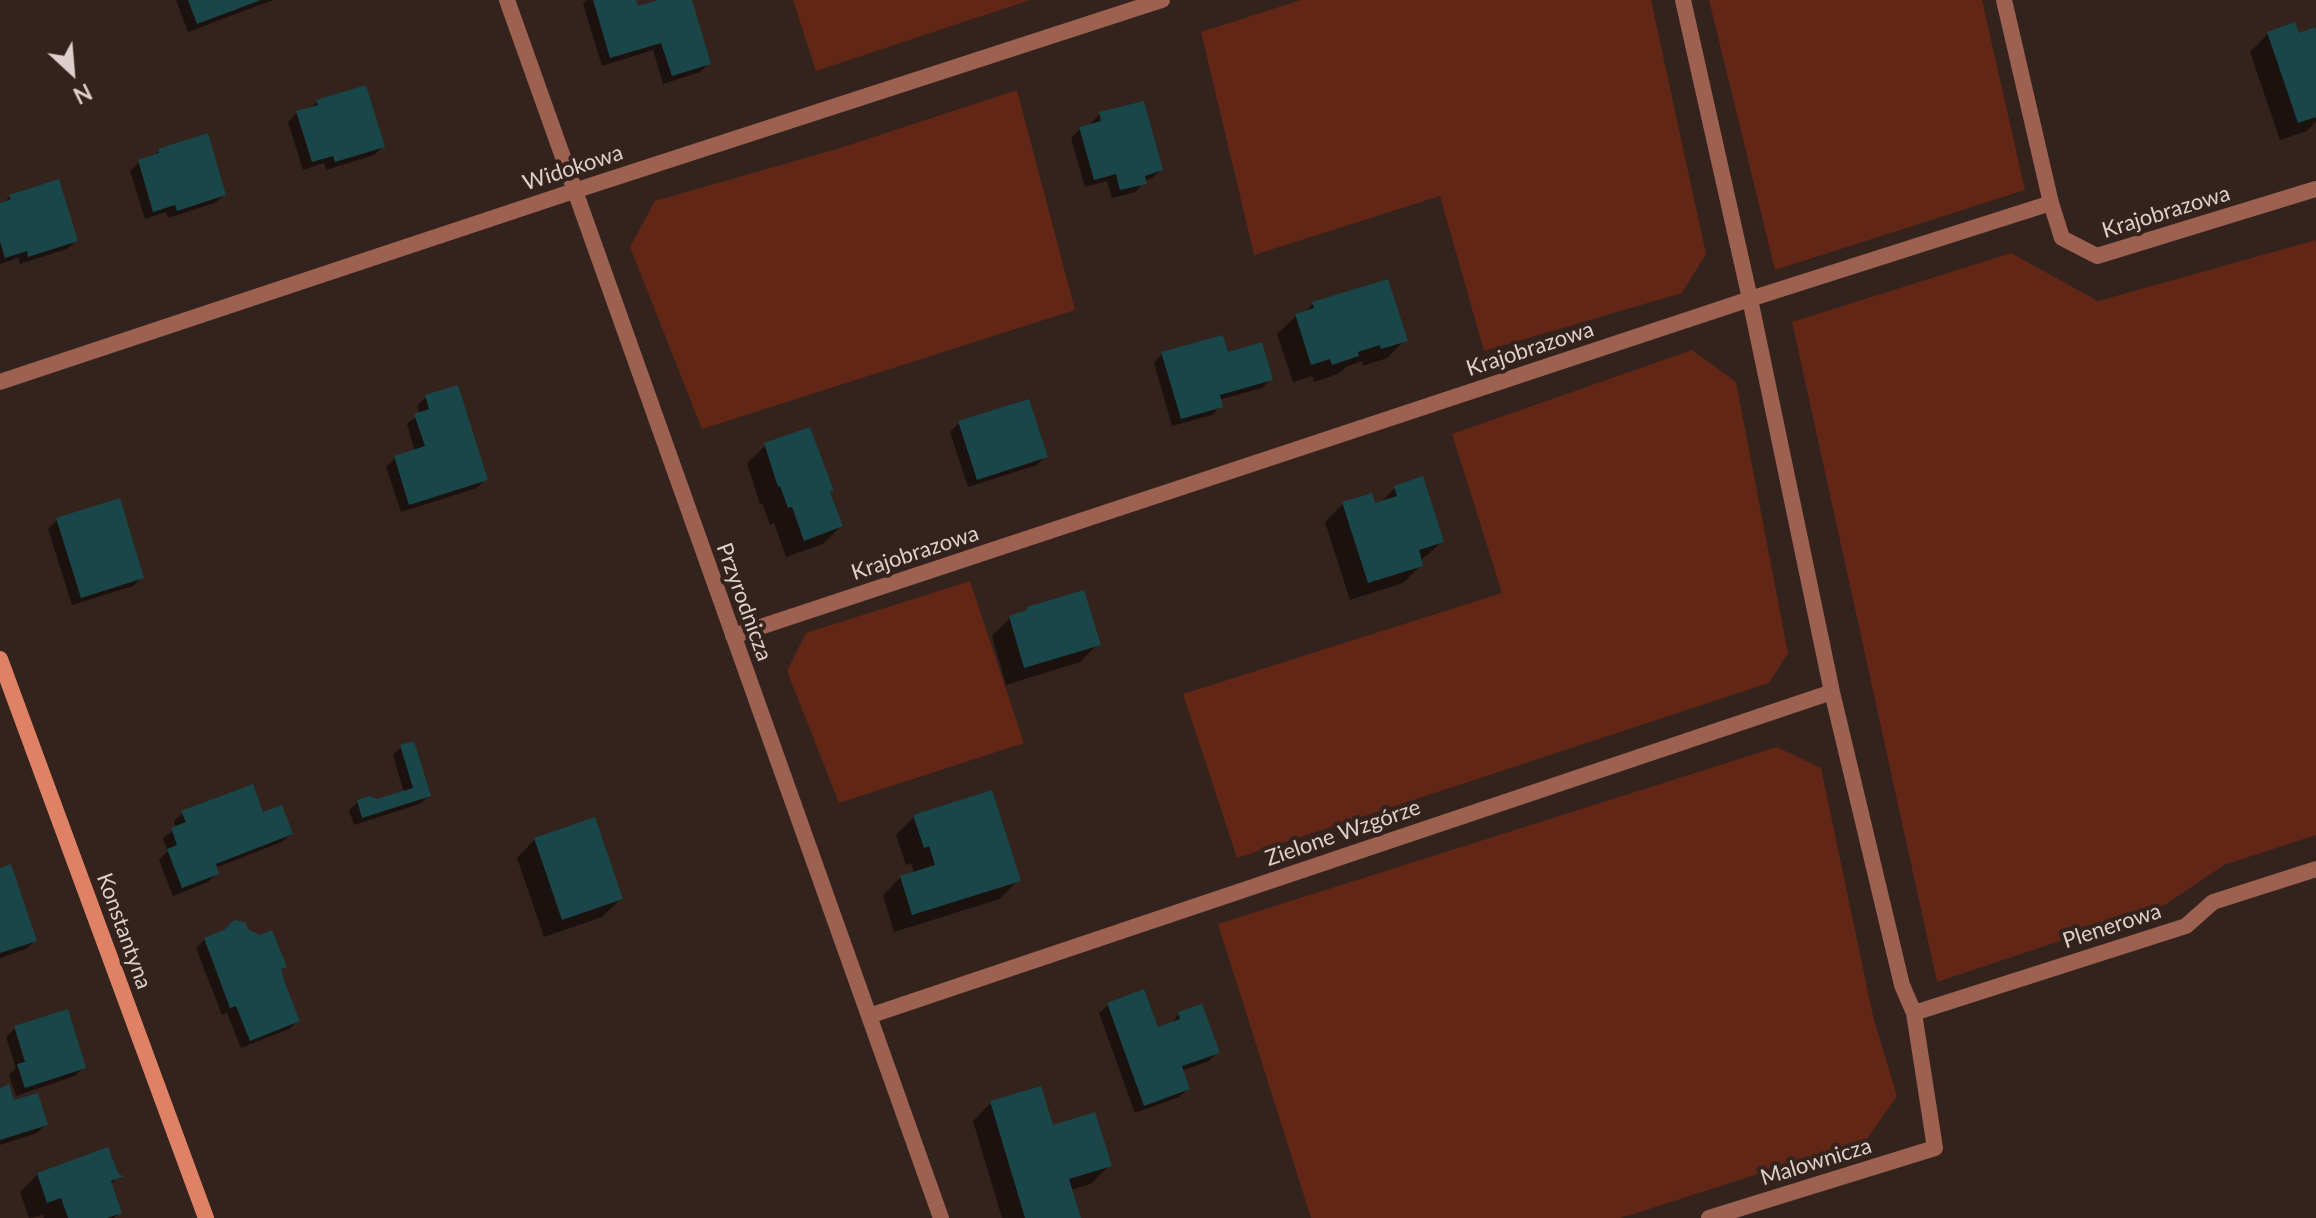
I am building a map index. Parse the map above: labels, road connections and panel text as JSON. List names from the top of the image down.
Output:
{
  "streets": {
    "street": [
      "Widokowa",
      "Krajobrazowa",
      "Przyrodnicza",
      "Zielone Wzgórze",
      "Plenerowa",
      "Konstantyna",
      "Malownicza"
    ]
  },
  "crossings": [
    ["Widokowa", "Przyrodnicza"],
    ["Krajobrazowa", "Przyrodnicza"],
    ["Przyrodnicza", "Zielone Wzgórze"],
    ["Plenerowa", "Malownicza"]
  ],
  "north": "bottom right"
}
